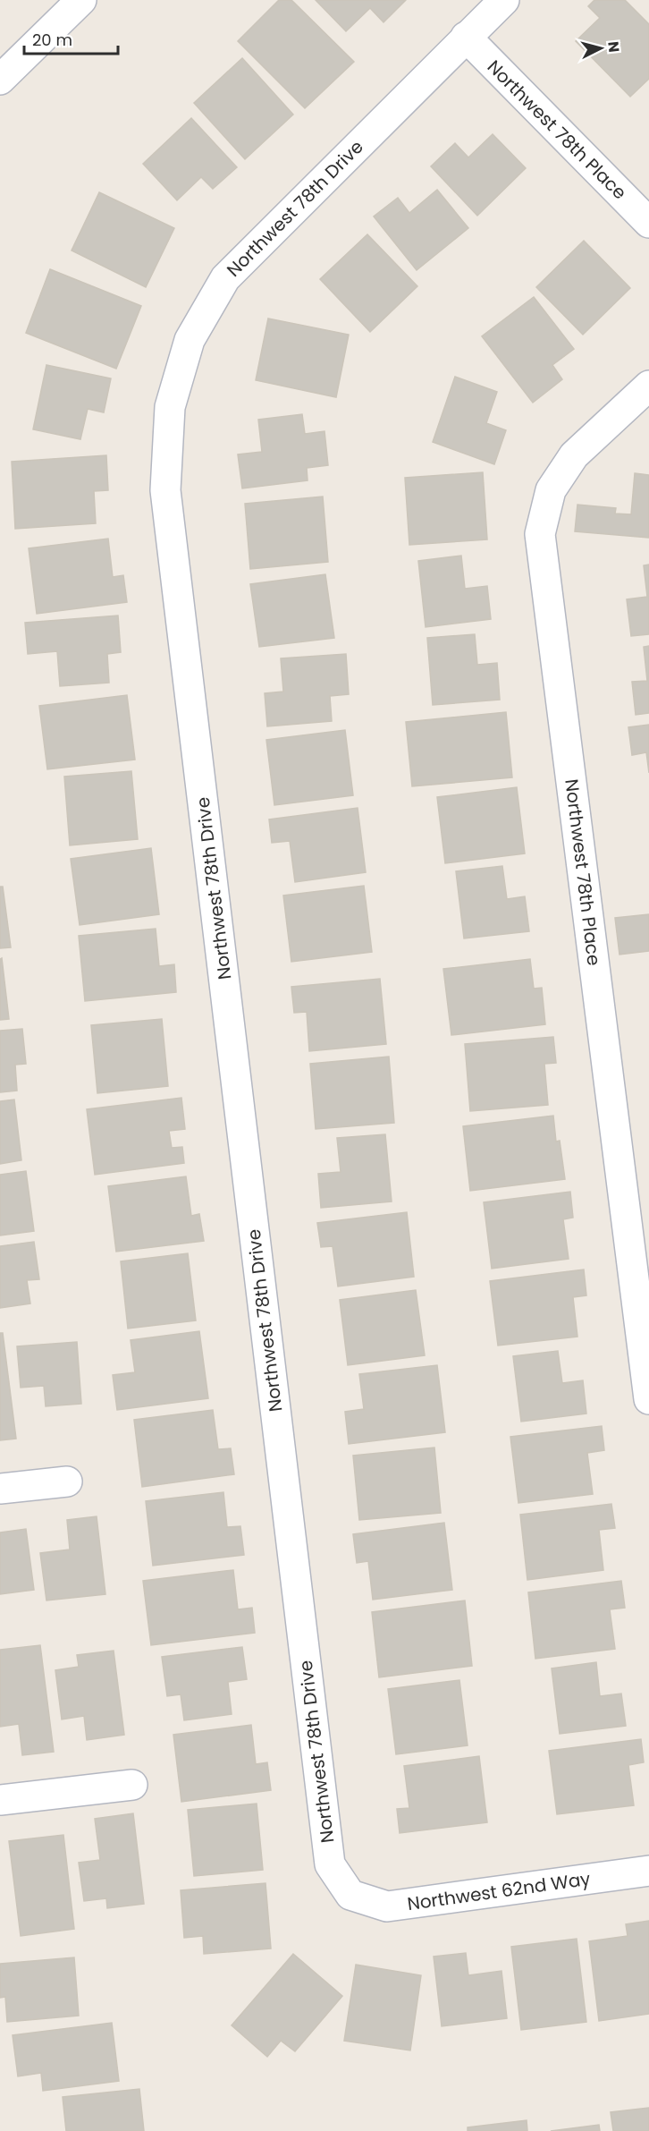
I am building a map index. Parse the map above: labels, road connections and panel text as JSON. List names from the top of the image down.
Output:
{
  "streets": {
    "street": ["Northwest 78th Place", "Northwest 78th Drive", "Northwest 62nd Way"]
  },
  "crossings": [
    ["Northwest 78th Place", "Northwest 78th Drive"],
    ["Northwest 78th Drive", "Northwest 62nd Way"]
  ],
  "scale_bar": "20 m",
  "north": "right"
}
